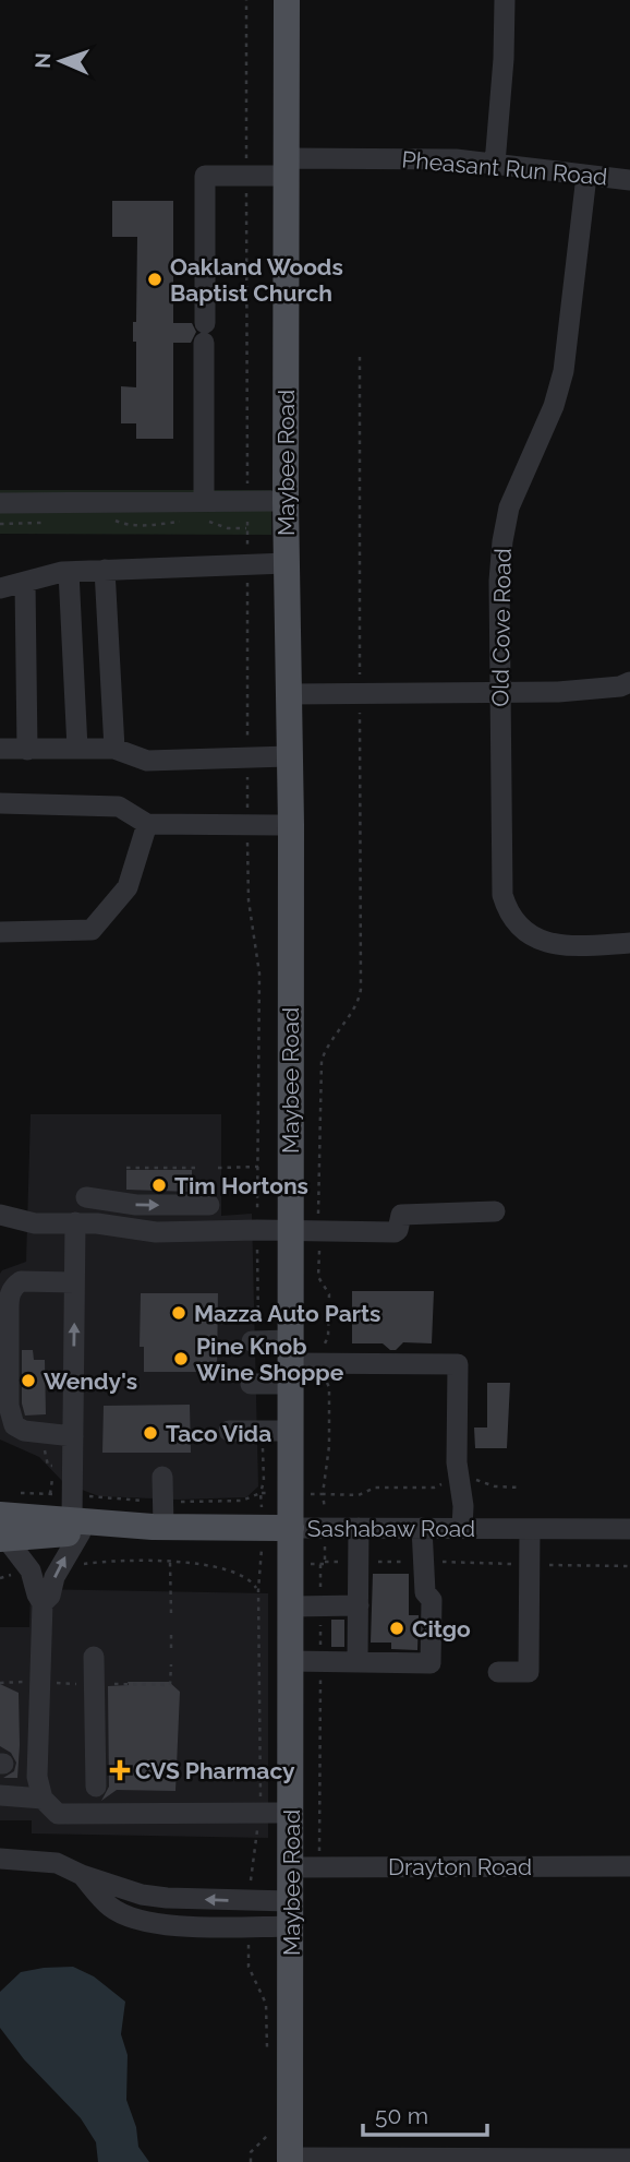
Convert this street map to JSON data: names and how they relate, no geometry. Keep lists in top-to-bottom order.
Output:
{
  "streets": {
    "main road": ["Maybee Road", "Sashabaw Road"],
    "street": ["Pheasant Run Road", "Old Cove Road", "Drayton Road"]
  },
  "crossings": [
    ["Pheasant Run Road", "Maybee Road"],
    ["Pheasant Run Road", "Old Cove Road"],
    ["Maybee Road", "Sashabaw Road"],
    ["Maybee Road", "Drayton Road"]
  ],
  "places": {
    "other": [
      "Oakland Woods Baptist Church",
      "Tim Hortons",
      "Mazza Auto Parts",
      "Pine Knob Wine Shoppe",
      "Wendy's",
      "Taco Vida",
      "Citgo"
    ],
    "health": ["CVS Pharmacy"]
  },
  "scale_bar": "50 m",
  "north": "left"
}
